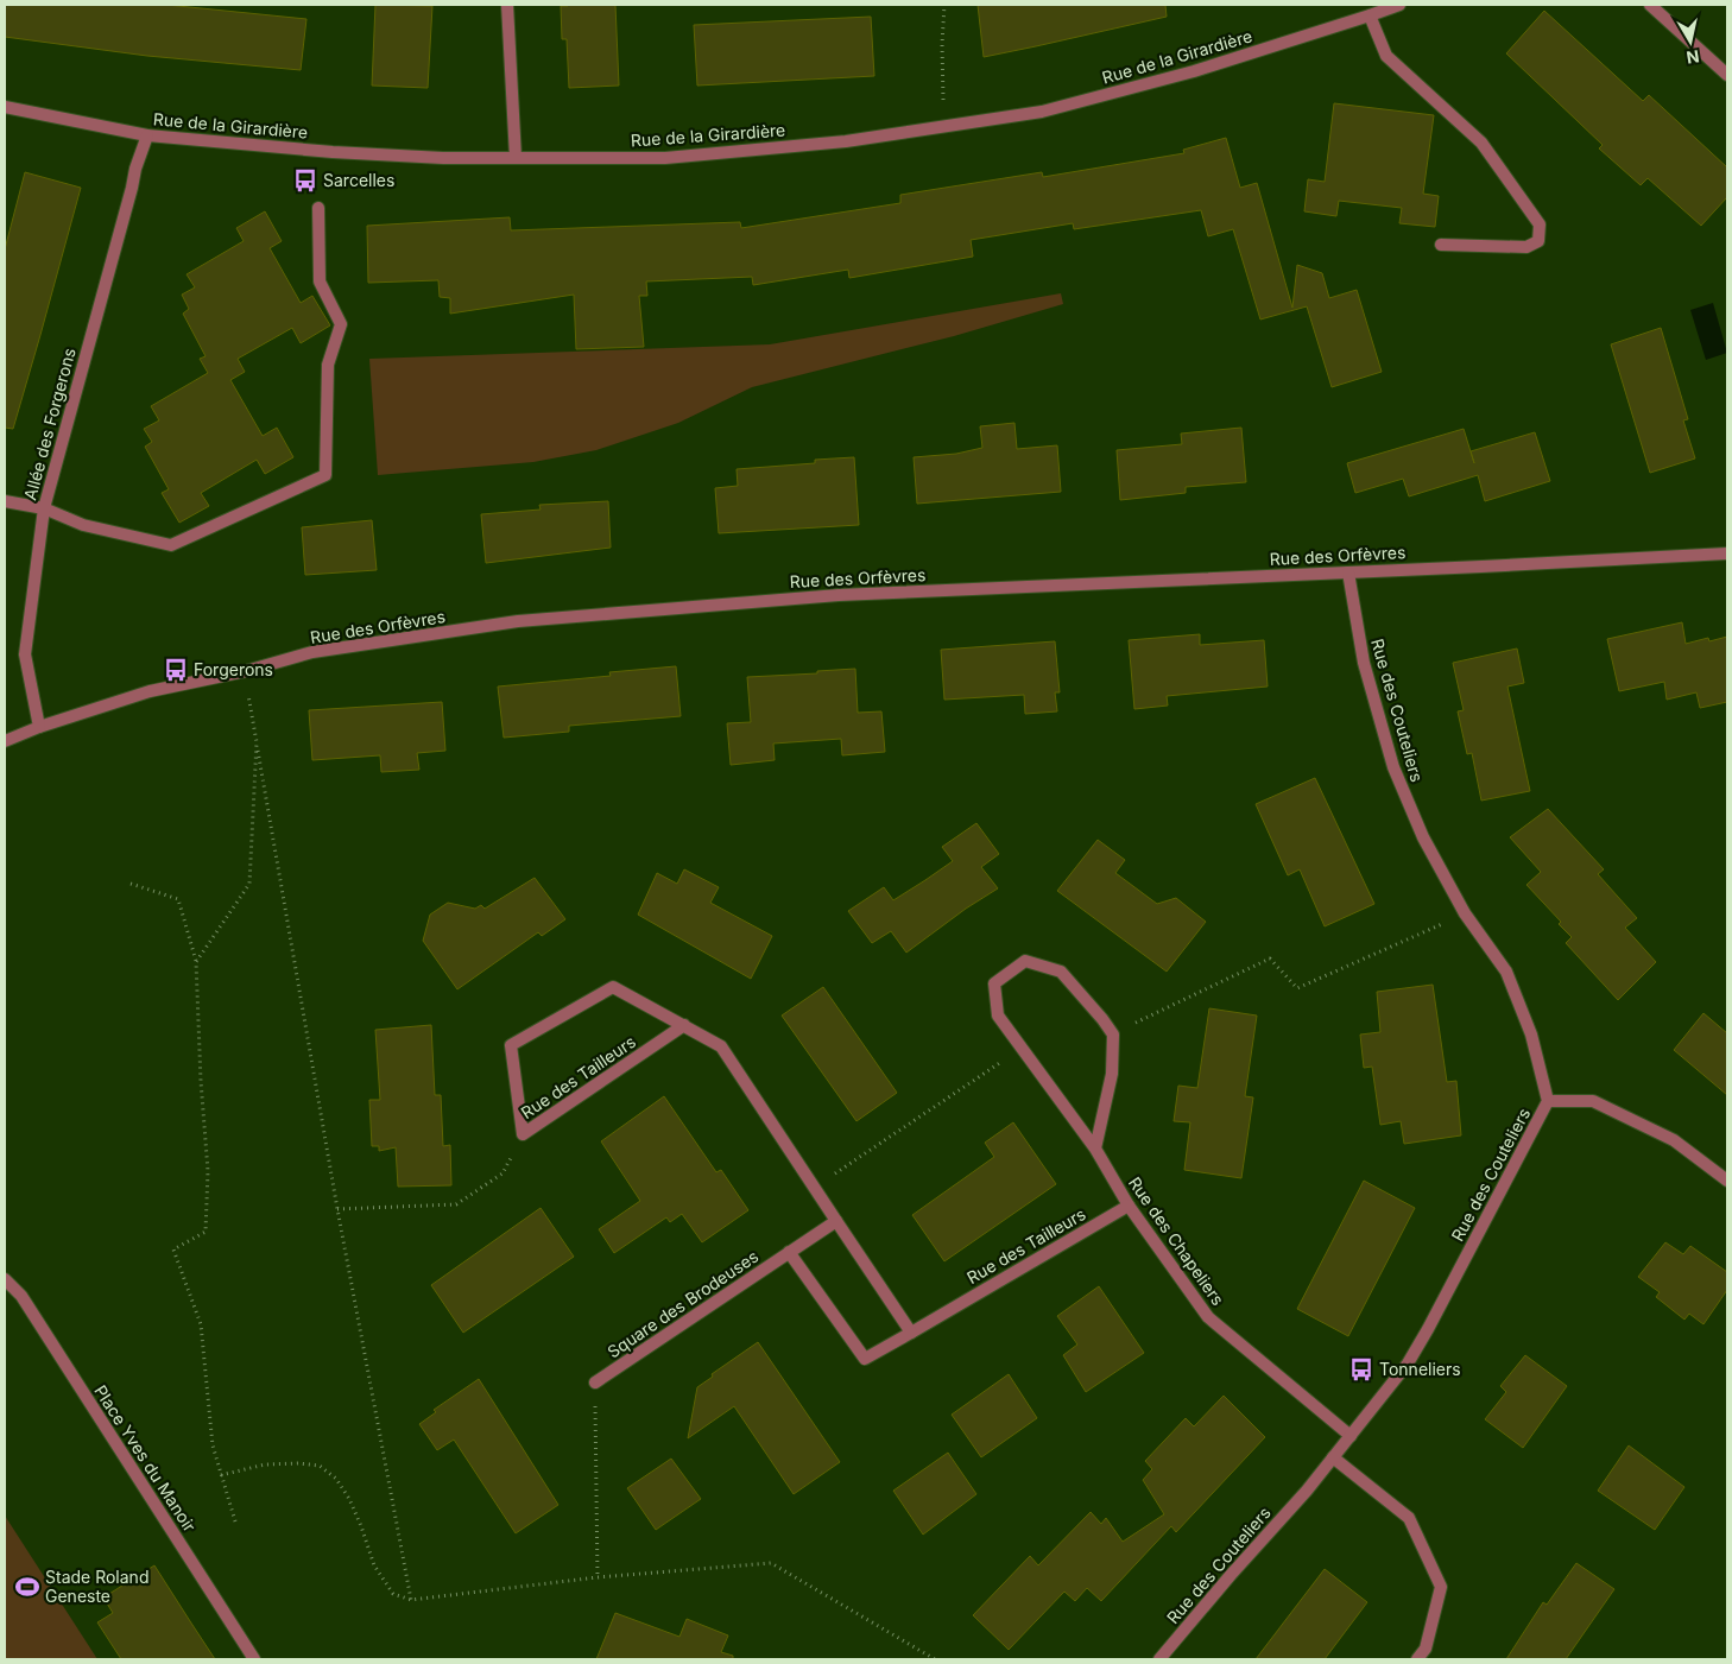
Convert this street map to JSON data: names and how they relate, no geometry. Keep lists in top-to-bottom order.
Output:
{
  "streets": {
    "street": [
      "Rue de la Girardière",
      "Allée des Forgerons",
      "Rue des Orfèvres",
      "Rue des Couteliers",
      "Rue des Tailleurs",
      "Rue des Chapeliers",
      "Square des Brodeuses",
      "Place Yves du Manoir"
    ]
  },
  "crossings": [
    ["Rue de la Girardière", "Allée des Forgerons"],
    ["Allée des Forgerons", "Rue des Orfèvres"],
    ["Rue des Orfèvres", "Rue des Couteliers"],
    ["Rue des Couteliers", "Rue des Chapeliers"],
    ["Rue des Tailleurs", "Rue des Chapeliers"],
    ["Rue des Tailleurs", "Square des Brodeuses"]
  ],
  "places": {
    "bus stop": ["Sarcelles", "Forgerons", "Tonneliers"],
    "sports": ["Stade Roland Geneste"]
  },
  "north": "bottom"
}
